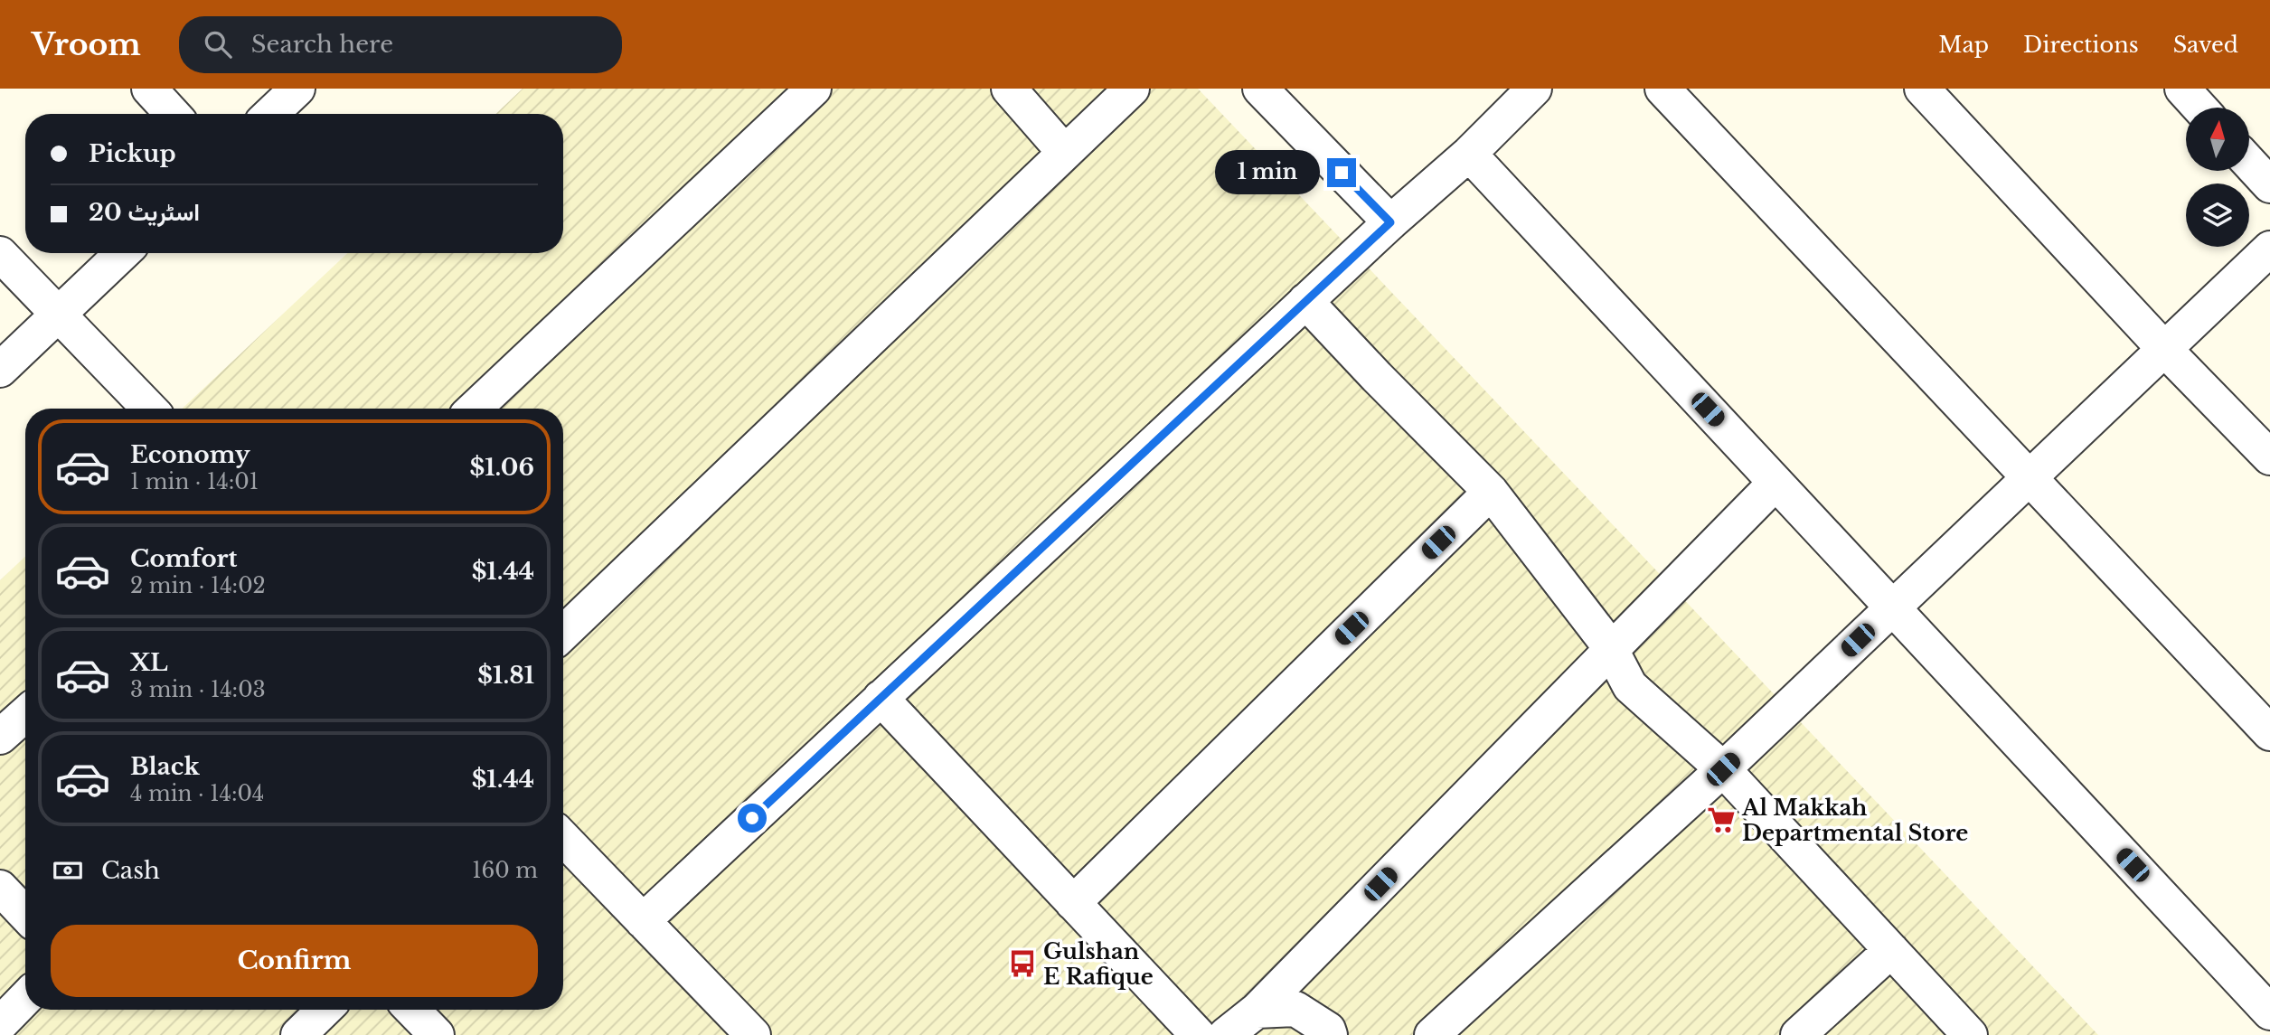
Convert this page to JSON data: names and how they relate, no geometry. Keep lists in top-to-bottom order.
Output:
{
  "places": {
    "supermarket": ["Al Makkah Departmental Store"],
    "bus stop": ["Gulshan E Rafique"]
  },
  "north": "top",
  "page": {
    "header": "Vroom",
    "search": "Search here",
    "nav": ["Map", "Directions", "Saved"],
    "banner": ["Pickup", "اسٹریٹ 20"],
    "bubble": "1 min",
    "list": [
      {
        "name": "Economy",
        "note": "1 min · 14:01",
        "value": "$1.06"
      },
      {
        "name": "Comfort",
        "note": "2 min · 14:02",
        "value": "$1.44"
      },
      {
        "name": "XL",
        "note": "3 min · 14:03",
        "value": "$1.81"
      },
      {
        "name": "Black",
        "note": "4 min · 14:04",
        "value": "$1.44"
      }
    ],
    "pay": ["Cash", "160 m"],
    "buttons": "Confirm"
  }
}
